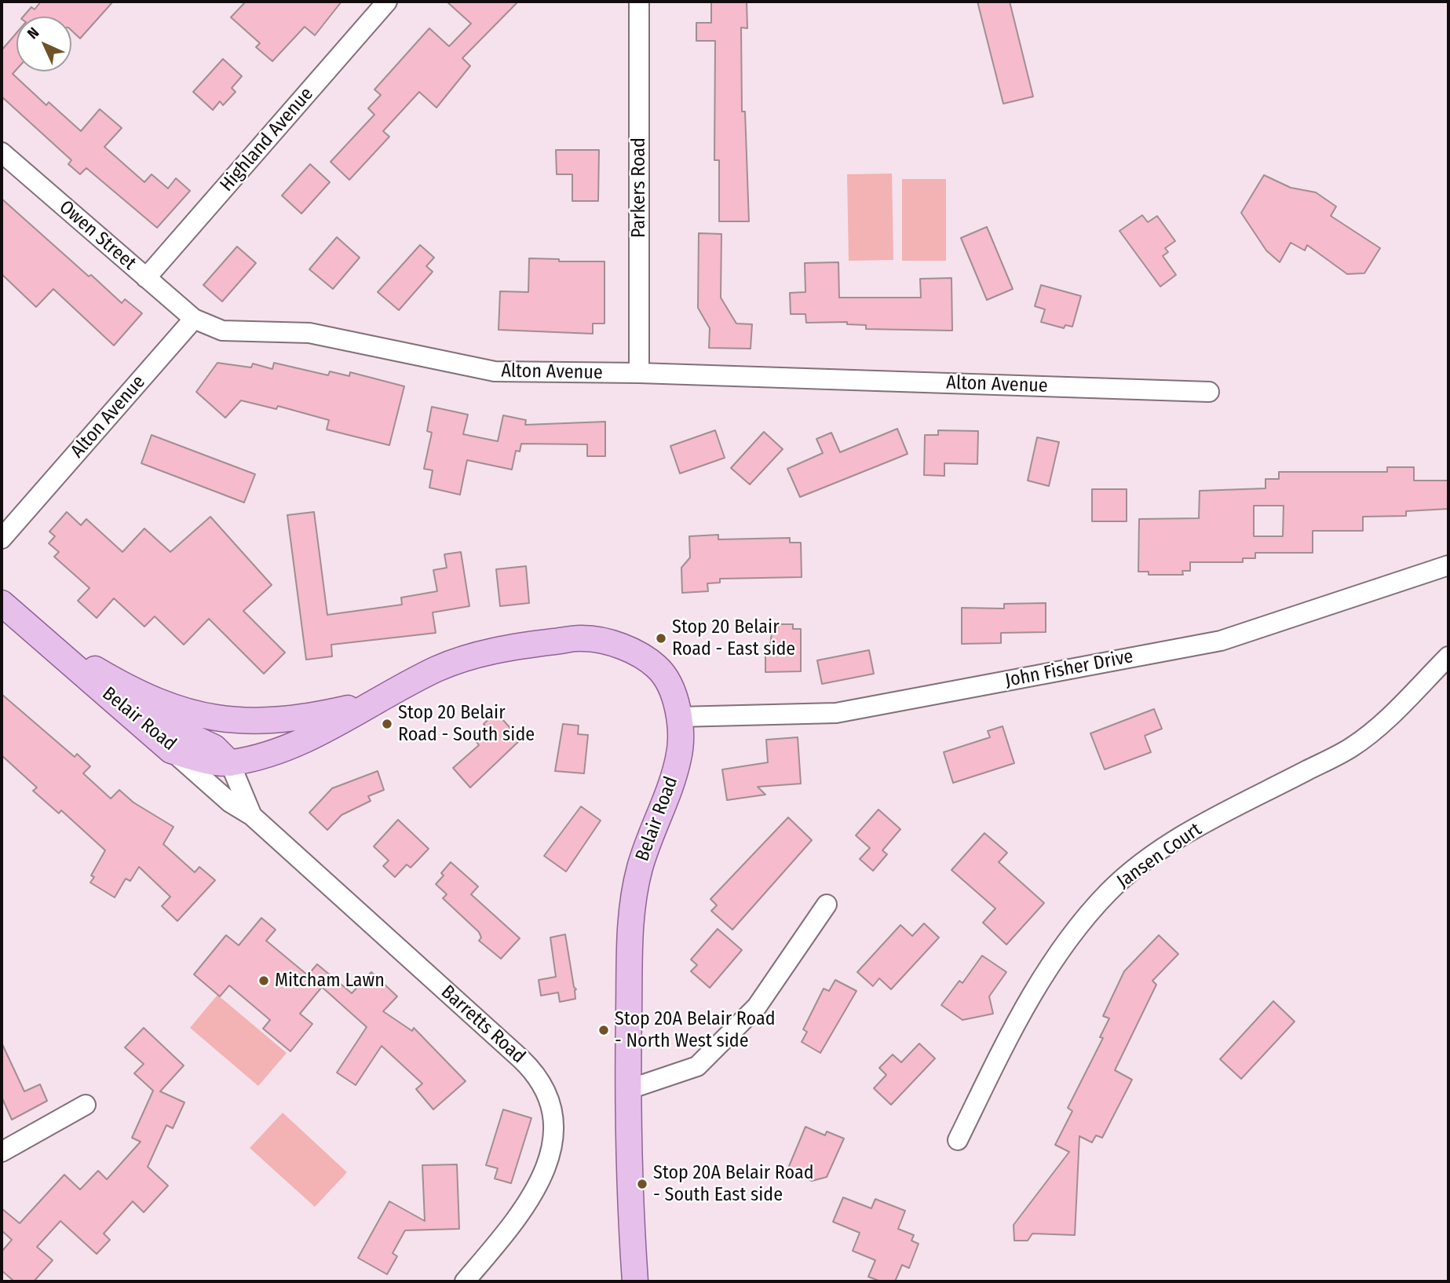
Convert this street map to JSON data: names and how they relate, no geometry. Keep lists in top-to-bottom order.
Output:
{
  "streets": {
    "main road": ["Belair Road"],
    "street": [
      "Highland Avenue",
      "Parkers Road",
      "Owen Street",
      "Alton Avenue",
      "John Fisher Drive",
      "Jansen Court",
      "Barretts Road"
    ]
  },
  "crossings": [
    ["Highland Avenue", "Owen Street"],
    ["Parkers Road", "Alton Avenue"],
    ["Owen Street", "Alton Avenue"],
    ["John Fisher Drive", "Belair Road"],
    ["Belair Road", "Barretts Road"]
  ],
  "places": [
    "Stop 20 Belair Road - East side",
    "Stop 20 Belair Road - South side",
    "Mitcham Lawn",
    "Stop 20A Belair Road - North West side",
    "Stop 20A Belair Road - South East side"
  ],
  "north": "top left"
}
